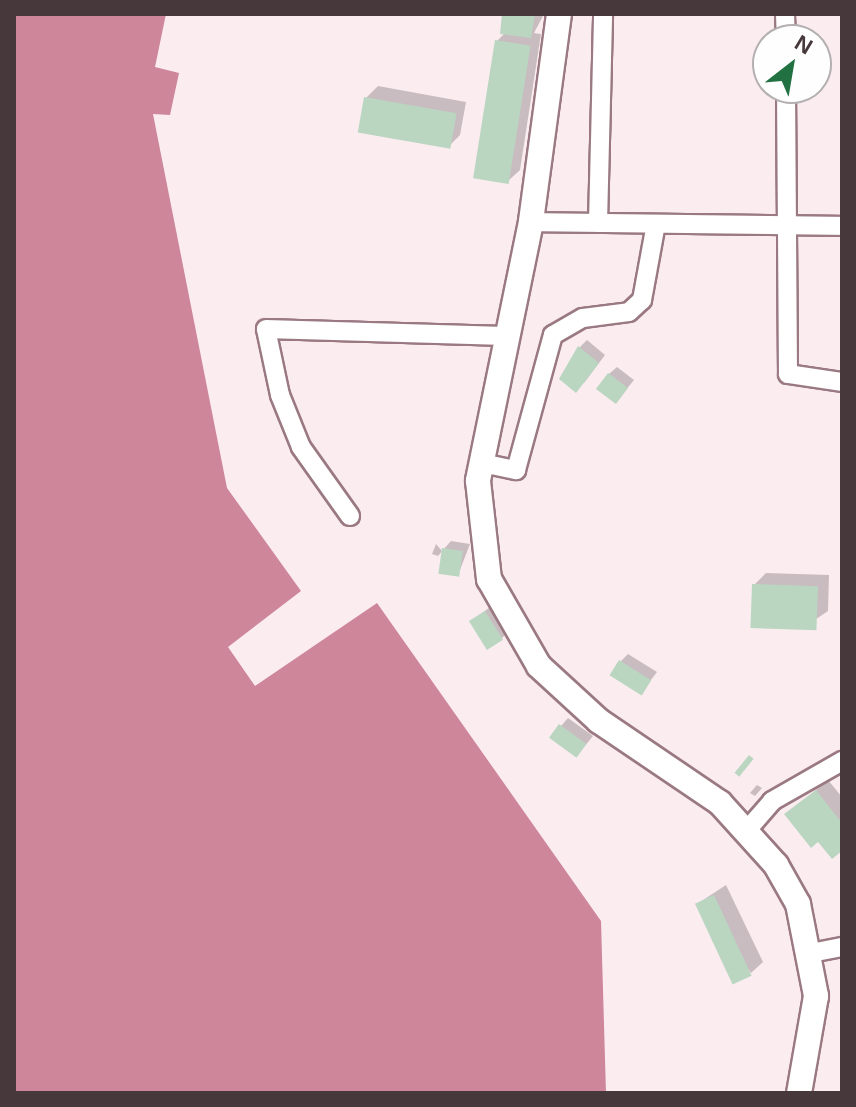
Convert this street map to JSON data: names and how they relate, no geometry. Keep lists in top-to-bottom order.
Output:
{
  "north": "top right"
}
